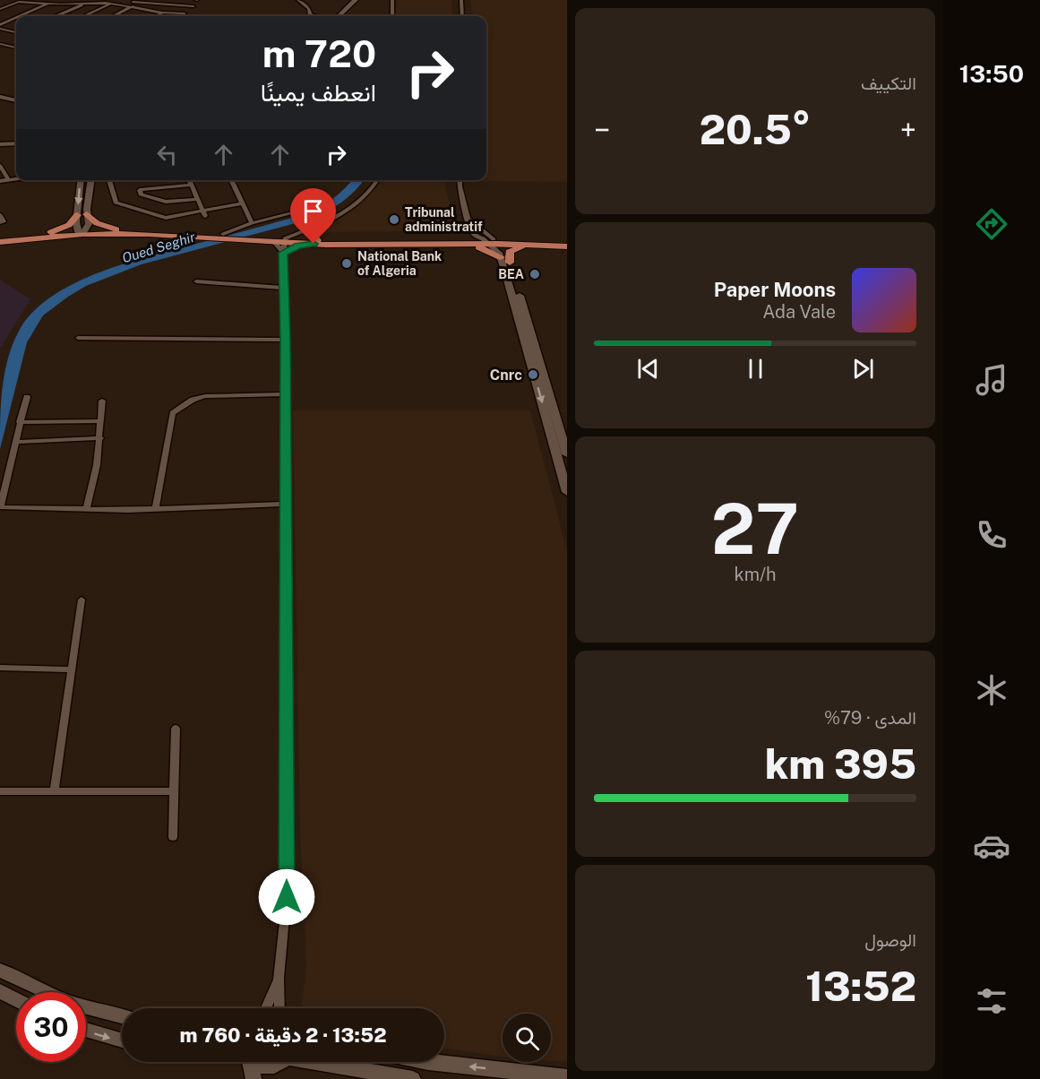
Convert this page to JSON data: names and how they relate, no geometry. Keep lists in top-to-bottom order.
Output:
{
  "water": ["Oued Seghir"],
  "places": [
    "Tribunal administratif",
    "National Bank of Algeria",
    "BEA",
    "Cnrc"
  ],
  "page": {
    "tabs": "13:50",
    "tile": [
      "التكييف",
      ["27", "km/h"],
      ["المدى · 79%", "395 km"],
      ["الوصول", "13:52"]
    ],
    "turn": ["720 m", "انعطف يمينًا"],
    "heat": ["−", "20.5°", "+"],
    "song": ["Paper Moons", "Ada Vale"],
    "limit": "30",
    "trip": "13:52 · 2 دقيقة · 760 m"
  }
}
